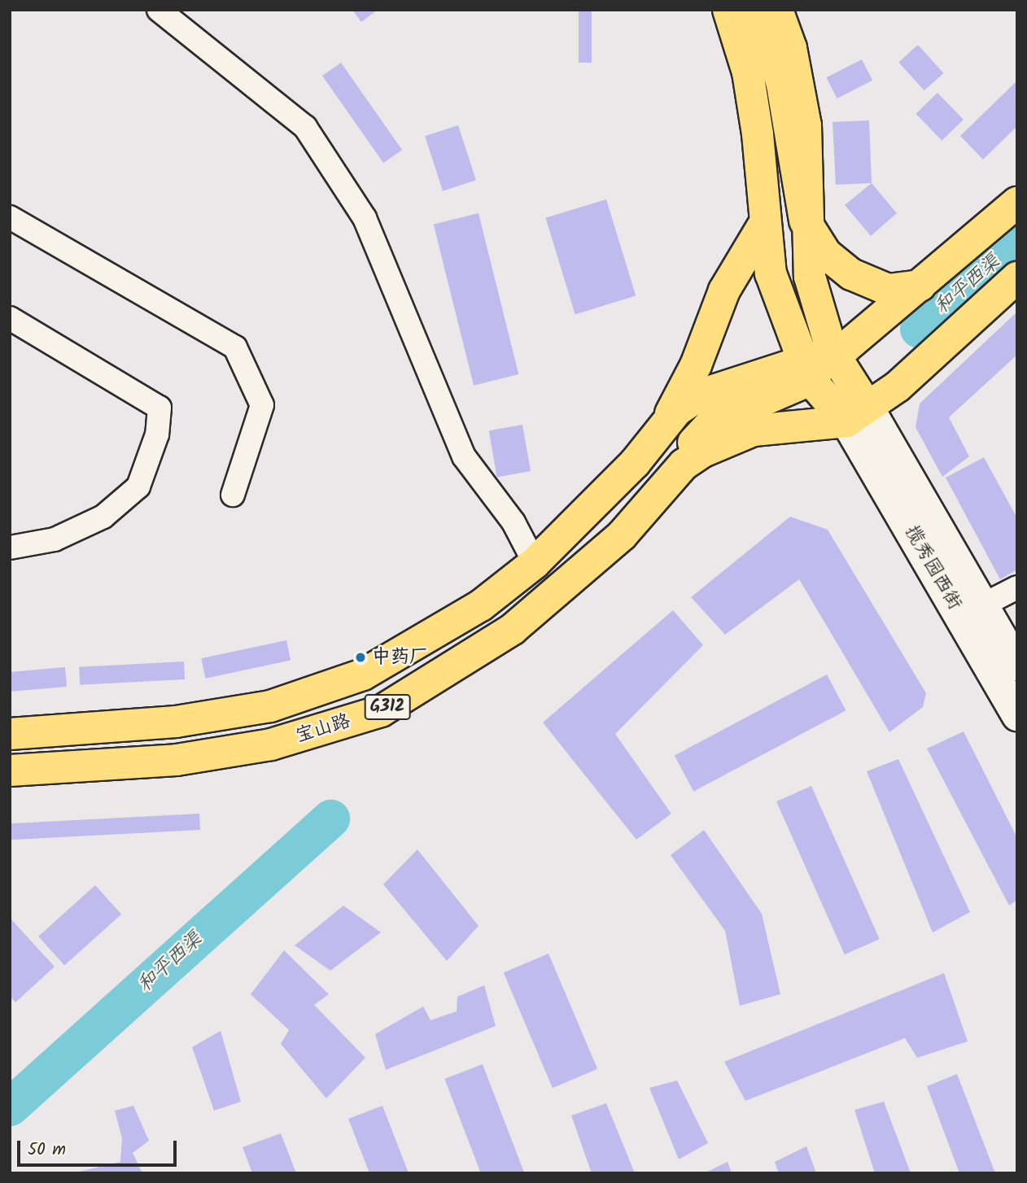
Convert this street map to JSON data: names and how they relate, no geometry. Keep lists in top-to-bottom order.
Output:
{
  "streets": {
    "main road": ["G312", "宝山路"],
    "street": ["揽秀园西街"]
  },
  "water": ["和平西渠"],
  "places": ["中药厂"],
  "scale_bar": "50 m"
}
